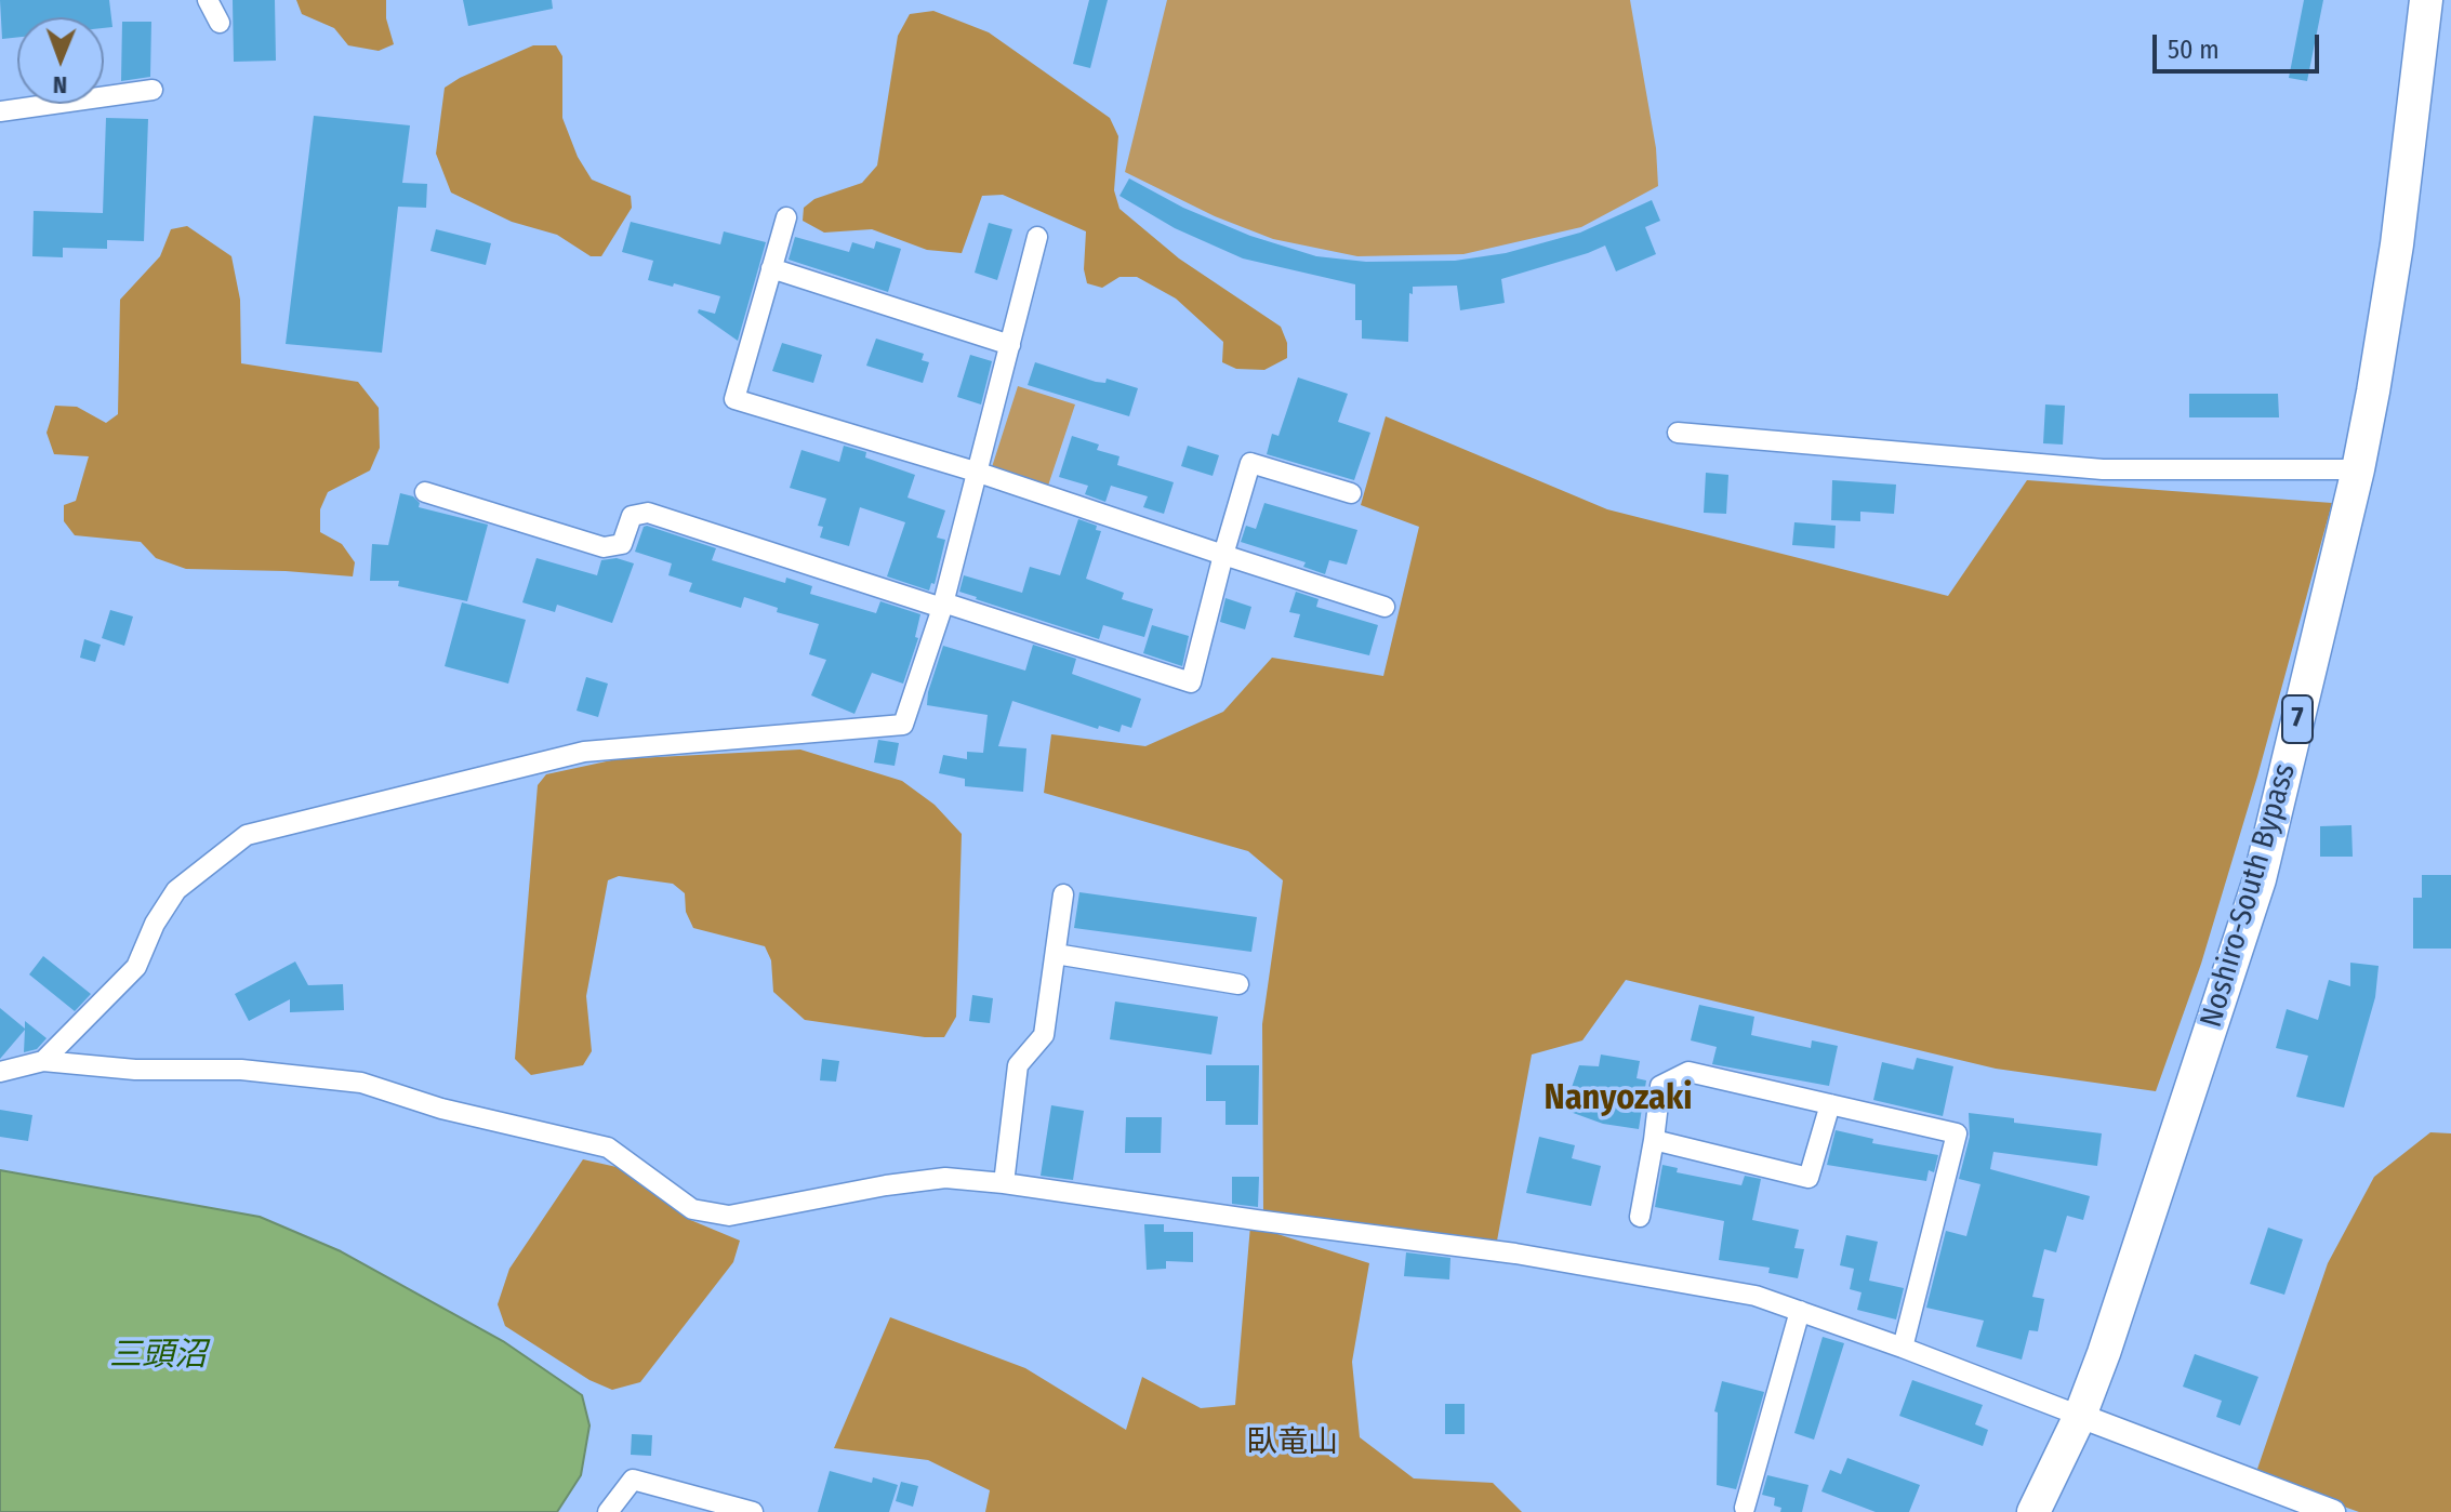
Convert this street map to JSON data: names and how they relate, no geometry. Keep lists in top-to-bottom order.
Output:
{
  "streets": {
    "highway": ["7", "Noshiro-South Bypass"]
  },
  "districts": ["Nanyozaki"],
  "water": ["三頭沼"],
  "parks": ["臥竜山"],
  "scale_bar": "50 m",
  "north": "bottom"
}
